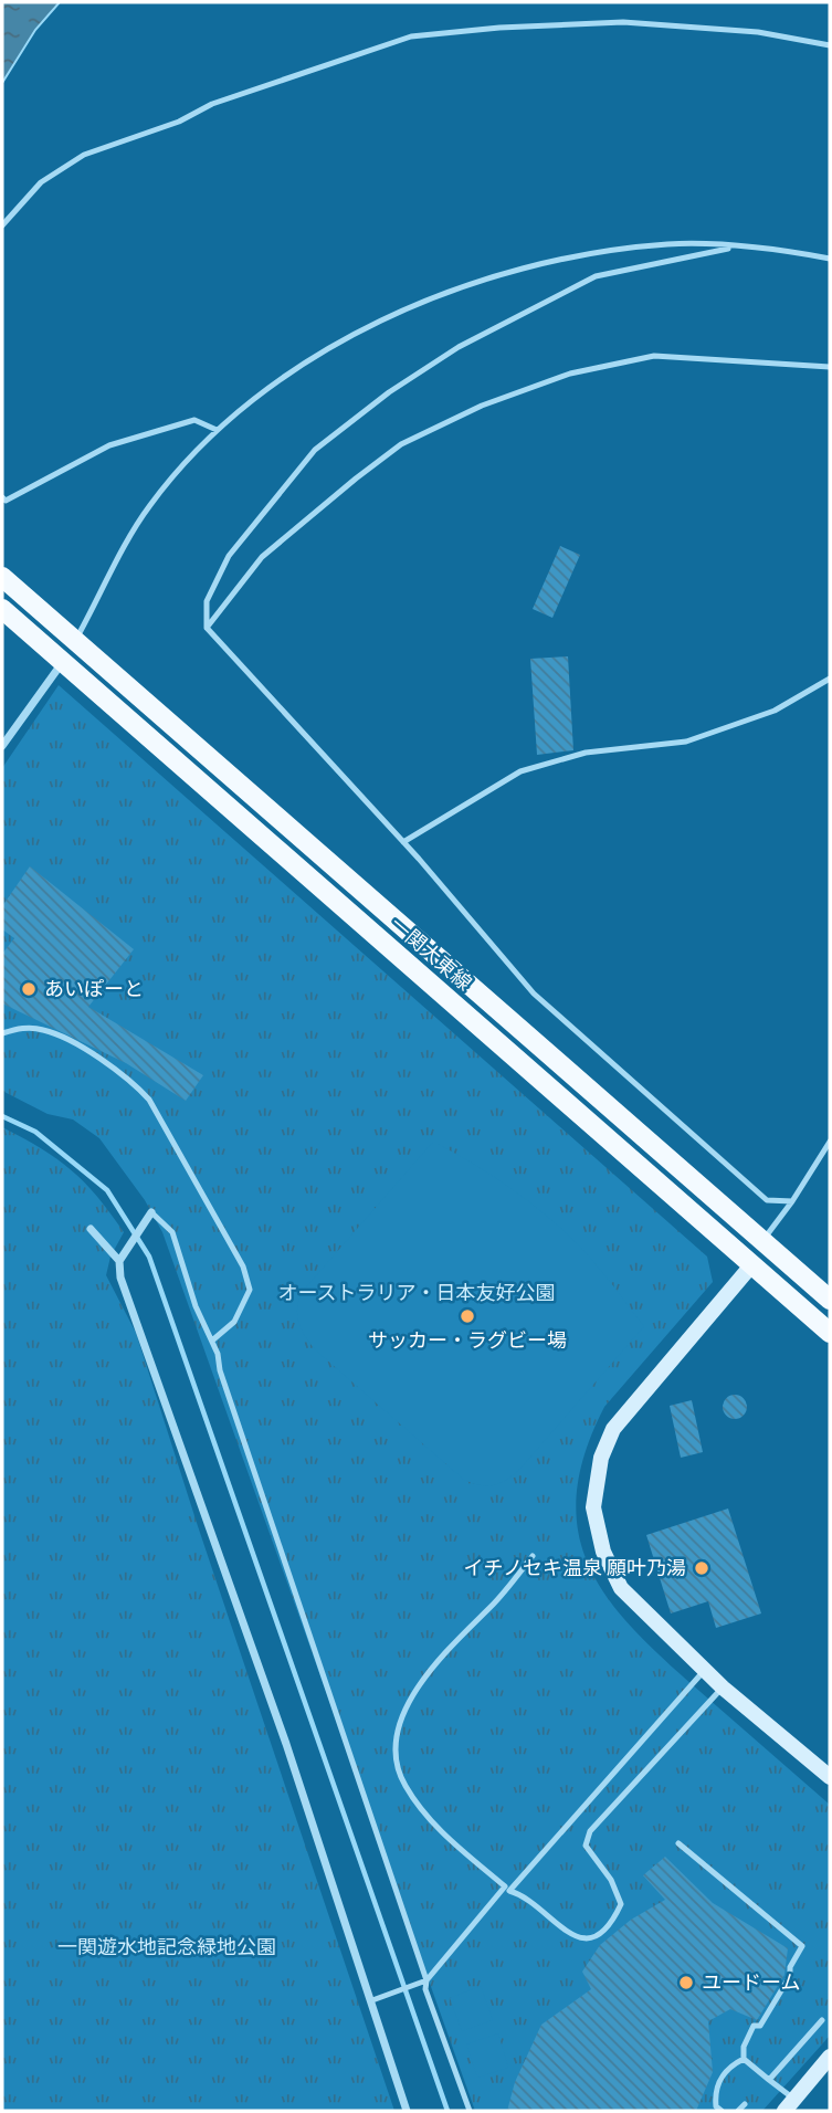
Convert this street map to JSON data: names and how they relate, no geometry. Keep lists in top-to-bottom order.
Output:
{
  "streets": {
    "main road": ["一関大東線"]
  },
  "parks": ["オーストラリア・日本友好公園", "一関遊水地記念緑地公園"],
  "places": [
    "あいぽーと",
    "サッカー・ラグビー場",
    "イチノセキ温泉 願叶乃湯",
    "ユードーム"
  ]
}
